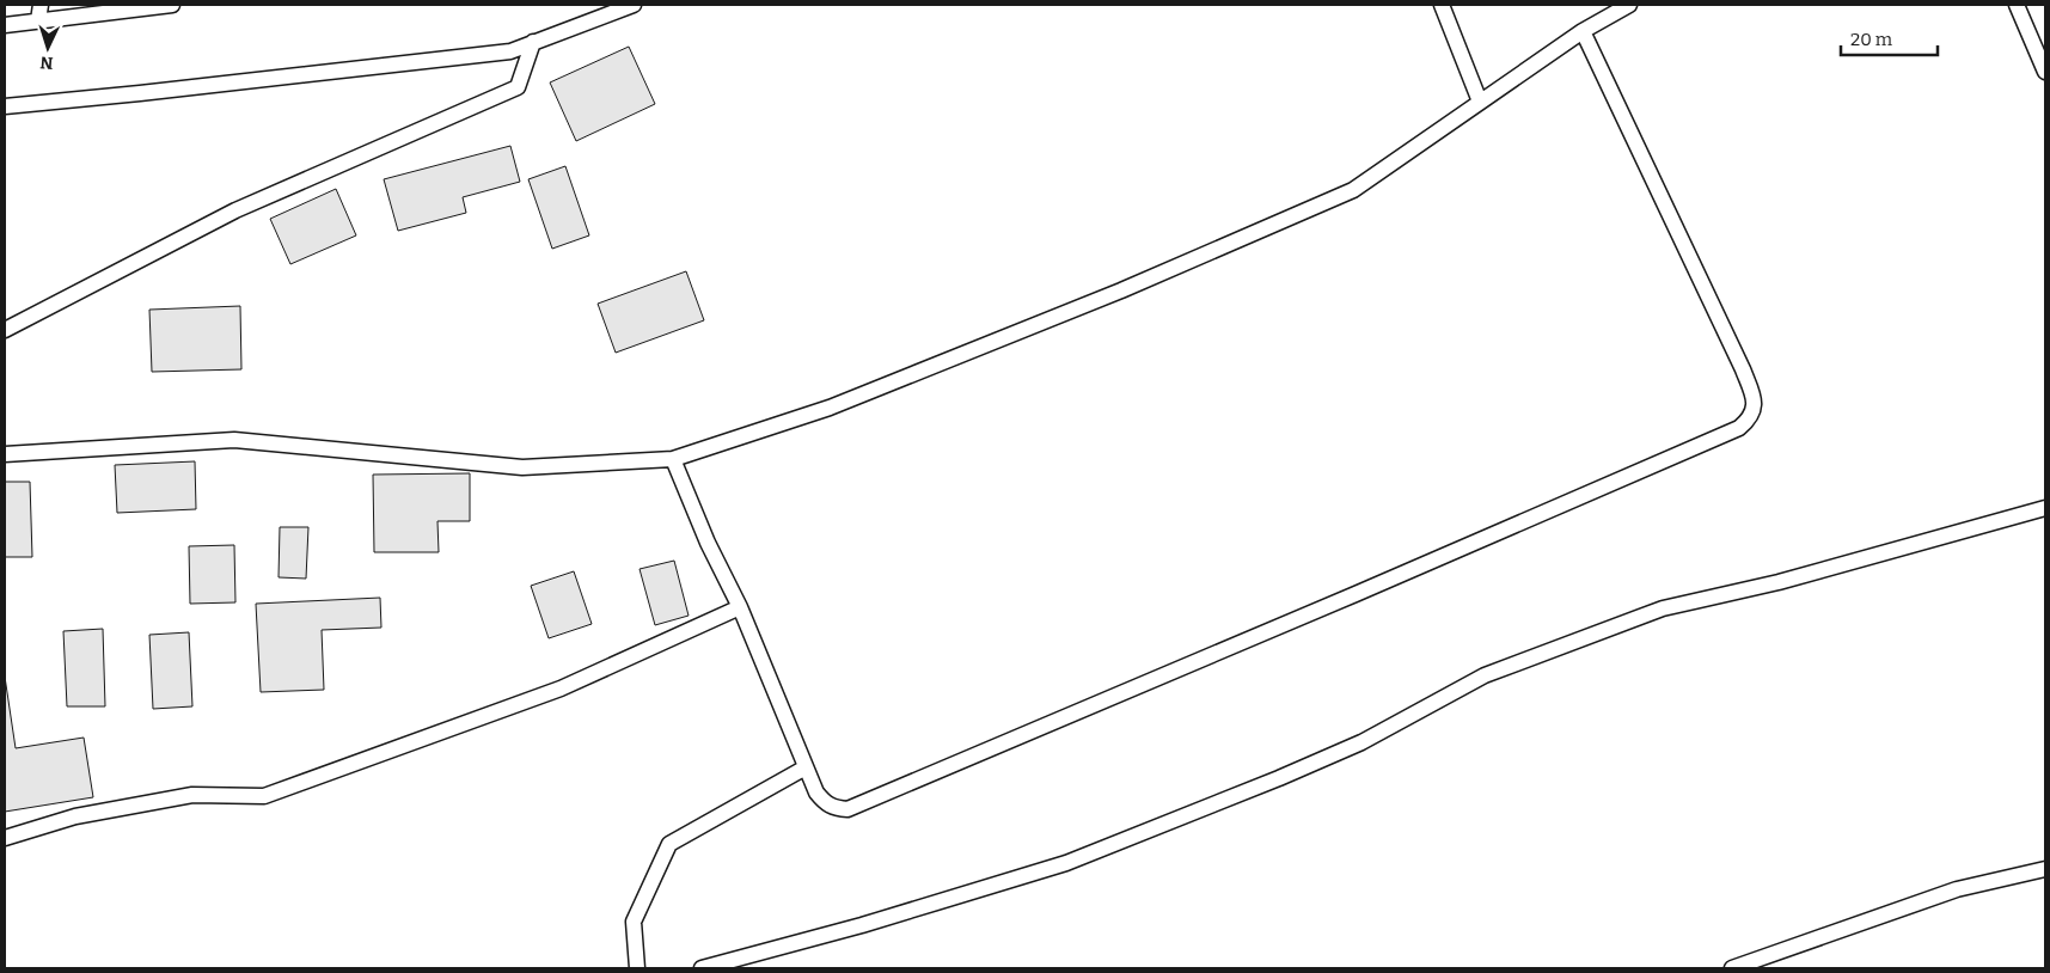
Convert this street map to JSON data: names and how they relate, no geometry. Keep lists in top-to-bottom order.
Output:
{
  "scale_bar": "20 m",
  "north": "bottom"
}
